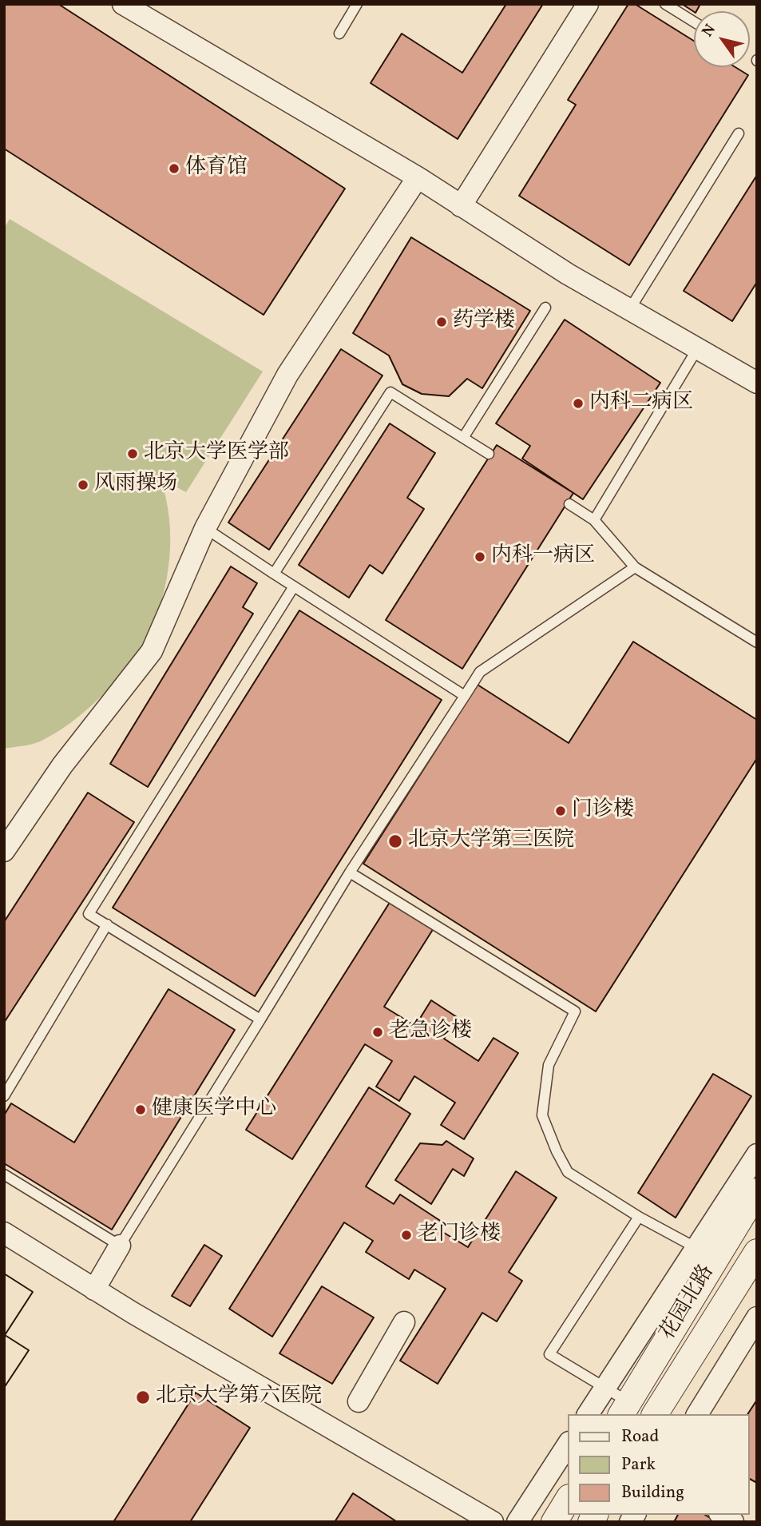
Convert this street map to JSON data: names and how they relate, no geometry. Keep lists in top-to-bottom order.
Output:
{
  "streets": {
    "street": ["花园北路"]
  },
  "places": [
    "体育馆",
    "药学楼",
    "内科二病区",
    "北京大学医学部",
    "风雨操场",
    "内科一病区",
    "门诊楼",
    "北京大学第三医院",
    "老急诊楼",
    "健康医学中心",
    "老门诊楼",
    "北京大学第六医院"
  ],
  "legend": ["Road", "Park", "Building"],
  "north": "top left"
}
